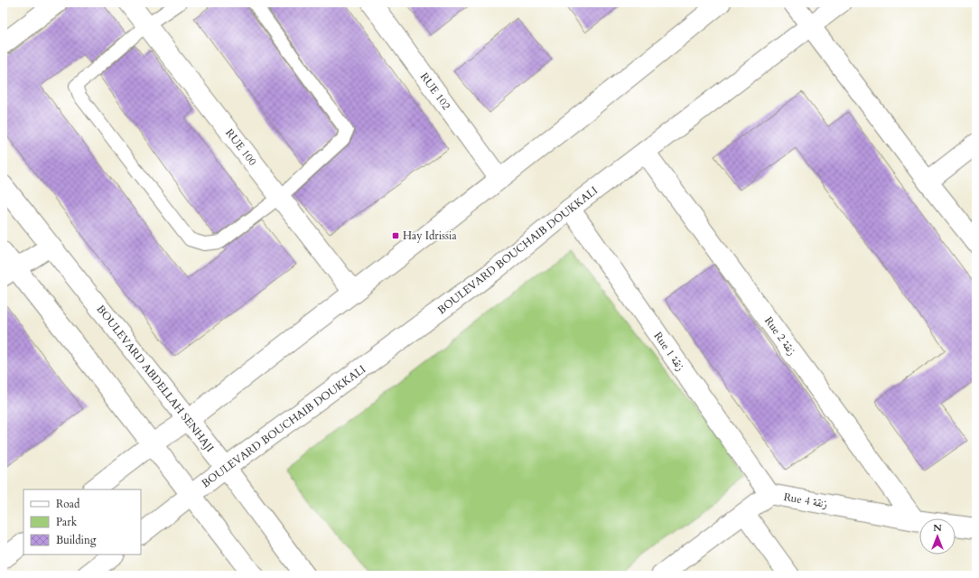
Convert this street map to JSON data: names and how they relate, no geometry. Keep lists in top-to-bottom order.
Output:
{
  "streets": {
    "street": [
      "RUE 102",
      "RUE 100",
      "BOULEVARD BOUCHAIB DOUKKALI",
      "Rue 2 زنقة",
      "Rue 1 زنقة",
      "BOULEVARD ABDELLAH SENHAJI",
      "Rue 4 زنقة"
    ]
  },
  "crossings": [
    ["BOULEVARD BOUCHAIB DOUKKALI", "Rue 2 زنقة"],
    ["BOULEVARD BOUCHAIB DOUKKALI", "Rue 1 زنقة"],
    ["BOULEVARD BOUCHAIB DOUKKALI", "BOULEVARD ABDELLAH SENHAJI"],
    ["Rue 2 زنقة", "Rue 4 زنقة"],
    ["Rue 1 زنقة", "Rue 4 زنقة"]
  ],
  "places": {
    "transit": ["Hay Idrissia"]
  },
  "legend": ["Road", "Park", "Building"],
  "north": "top"
}
